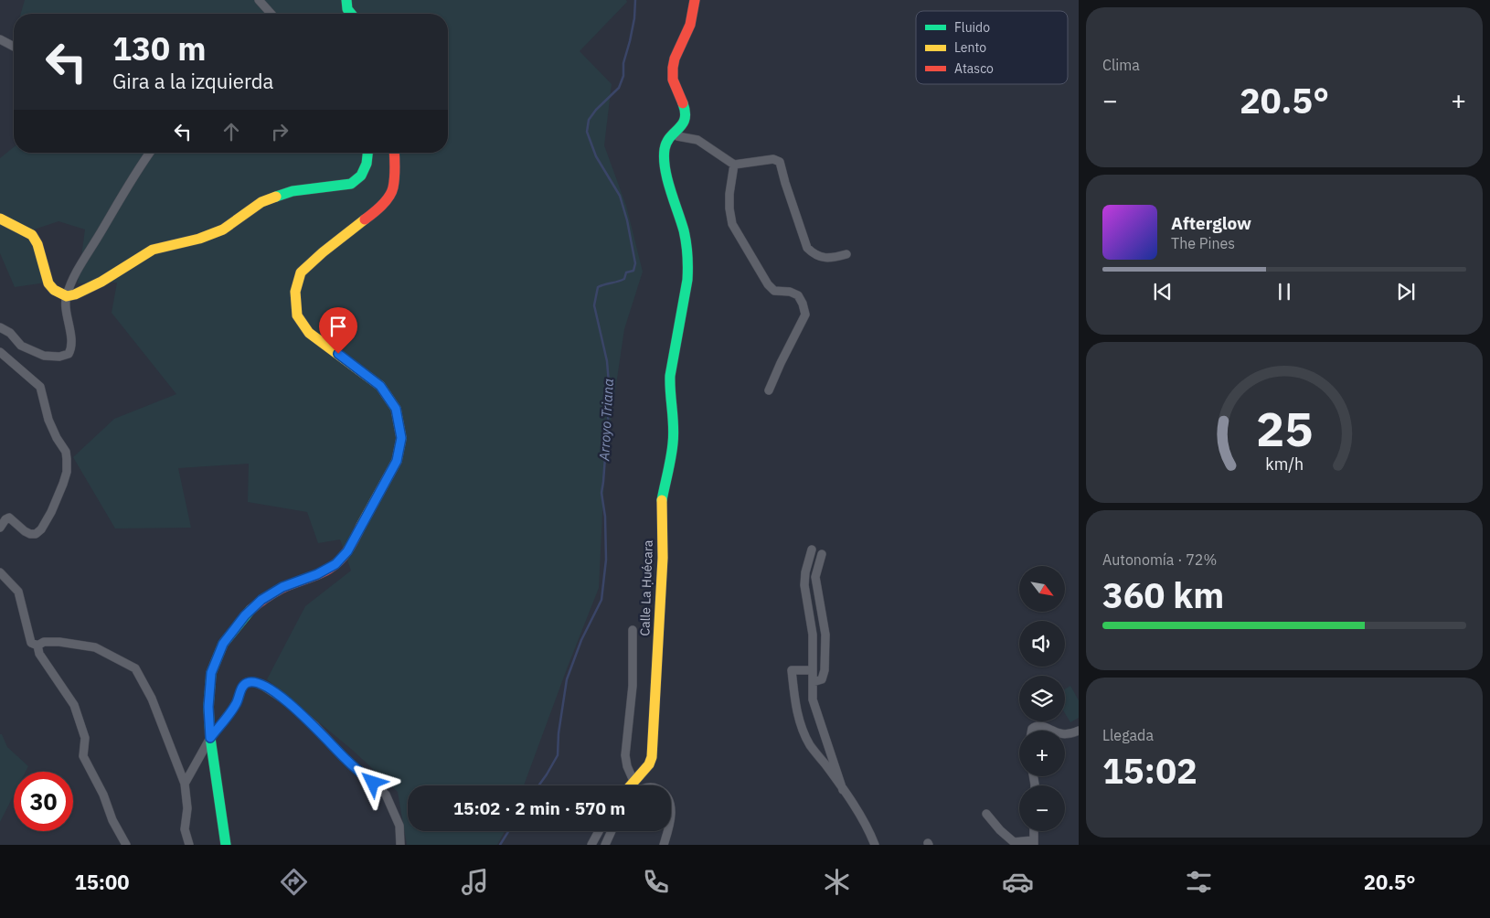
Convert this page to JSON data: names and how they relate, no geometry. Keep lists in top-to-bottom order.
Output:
{
  "streets": {
    "street": ["Calle La Ḥuécara"]
  },
  "water": ["Arroyo Triana"],
  "legend": ["Fluido", "Lento", "Atasco"],
  "north": "bottom right",
  "page": {
    "tile": [
      "Clima",
      ["Autonomía · 72%", "360 km"],
      ["Llegada", "15:02"]
    ],
    "turn": ["130 m", "Gira a la izquierda"],
    "heat": ["−", "20.5°", "+"],
    "song": ["Afterglow", "The Pines"],
    "map_buttons": ["+", "−"],
    "limit": "30",
    "trip": "15:02 · 2 min · 570 m",
    "tabs": ["15:00", "20.5°"],
    "gauge": ["25", "km/h"]
  }
}
